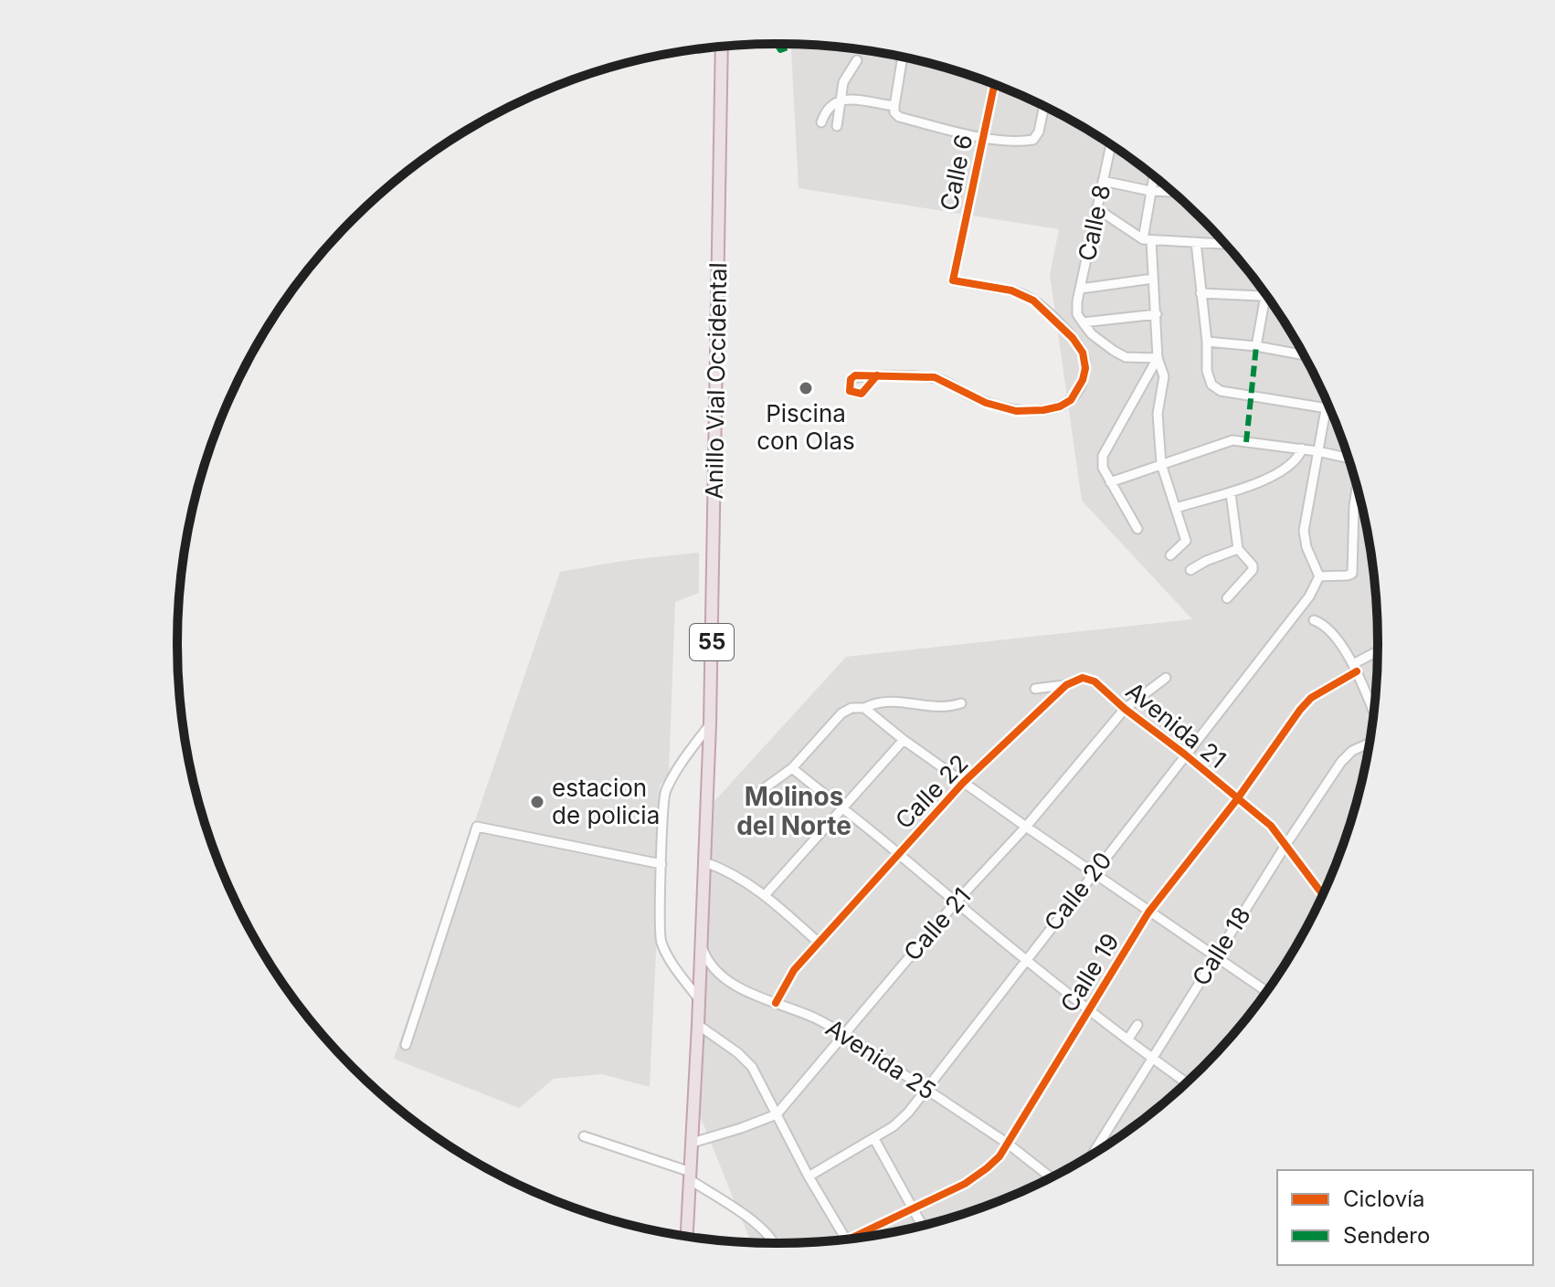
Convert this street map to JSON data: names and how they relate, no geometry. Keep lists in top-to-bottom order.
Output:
{
  "streets": {
    "highway": ["Anillo Vial Occidental", "55"],
    "street": [
      "Calle 6",
      "Calle 8",
      "Avenida 21",
      "Calle 22",
      "Calle 20",
      "Calle 21",
      "Calle 18",
      "Calle 19",
      "Avenida 25"
    ]
  },
  "crossings": [
    ["Anillo Vial Occidental", "Calle 21"],
    ["Anillo Vial Occidental", "Avenida 25"],
    ["Avenida 21", "Calle 22"],
    ["Avenida 21", "Calle 20"],
    ["Avenida 21", "Calle 21"],
    ["Avenida 21", "Calle 18"],
    ["Avenida 21", "Calle 19"],
    ["Calle 22", "Avenida 25"],
    ["Calle 20", "Avenida 25"],
    ["Calle 21", "Avenida 25"],
    ["Calle 19", "Avenida 25"]
  ],
  "districts": ["Molinos del Norte"],
  "places": ["Piscina con Olas", "estacion de policia"],
  "legend": ["Ciclovía", "Sendero"]
}
